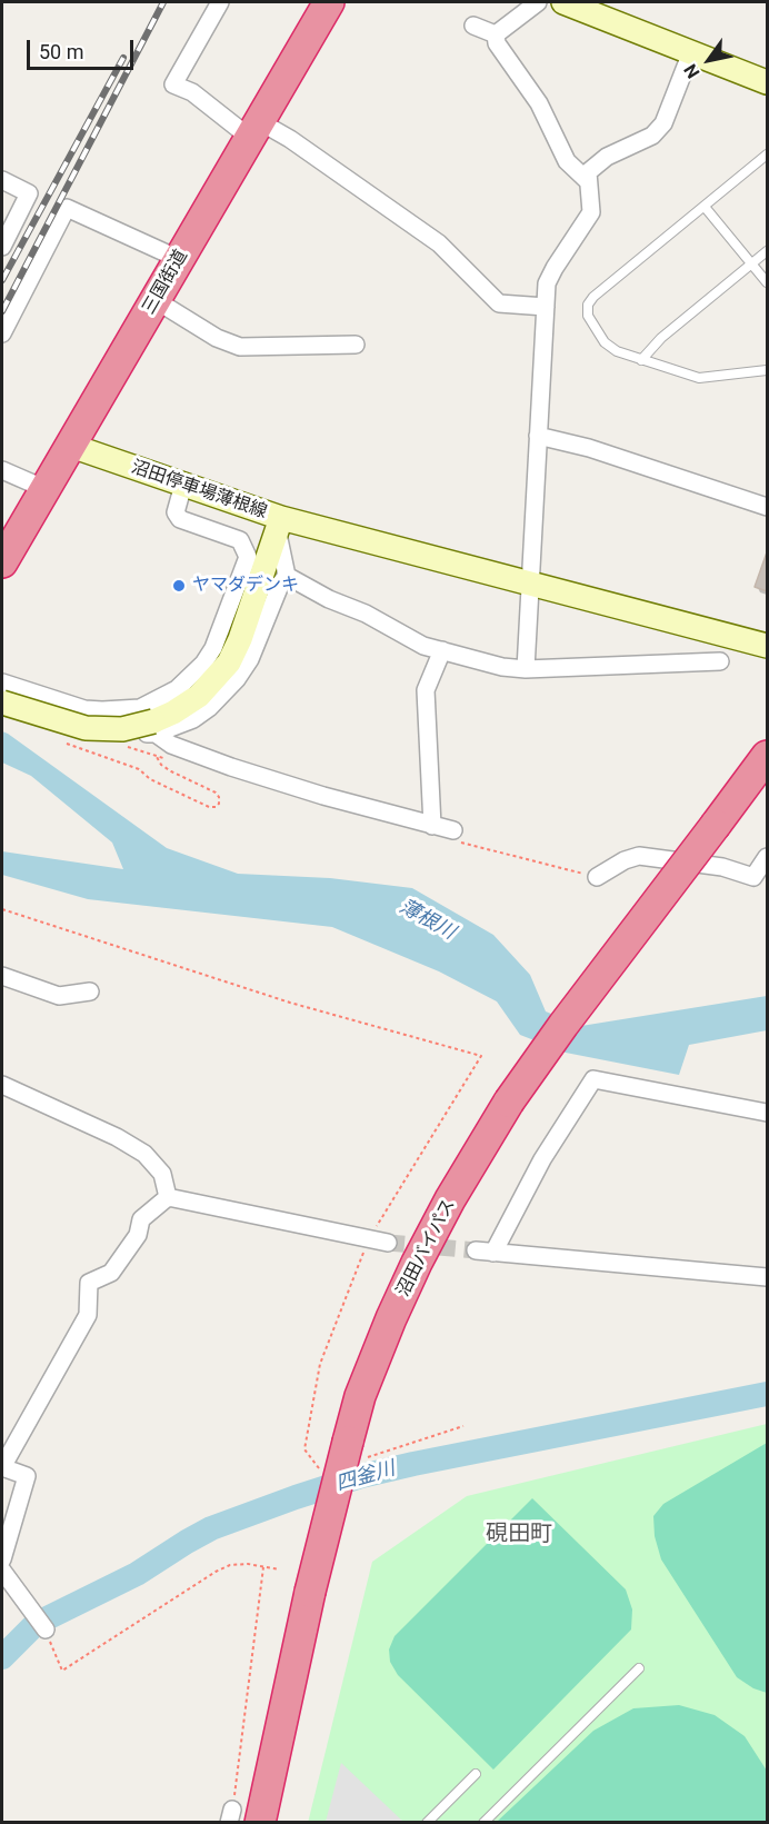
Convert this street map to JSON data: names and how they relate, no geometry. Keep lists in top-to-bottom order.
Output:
{
  "streets": {
    "highway": ["三国街道", "沼田バイパス"],
    "street": ["沼田停車場薄根線"]
  },
  "crossings": [
    ["三国街道", "沼田停車場薄根線"]
  ],
  "districts": ["硯田町"],
  "water": ["薄根川", "四釜川"],
  "places": ["ヤマダデンキ"],
  "scale_bar": "50 m",
  "north": "bottom left"
}
